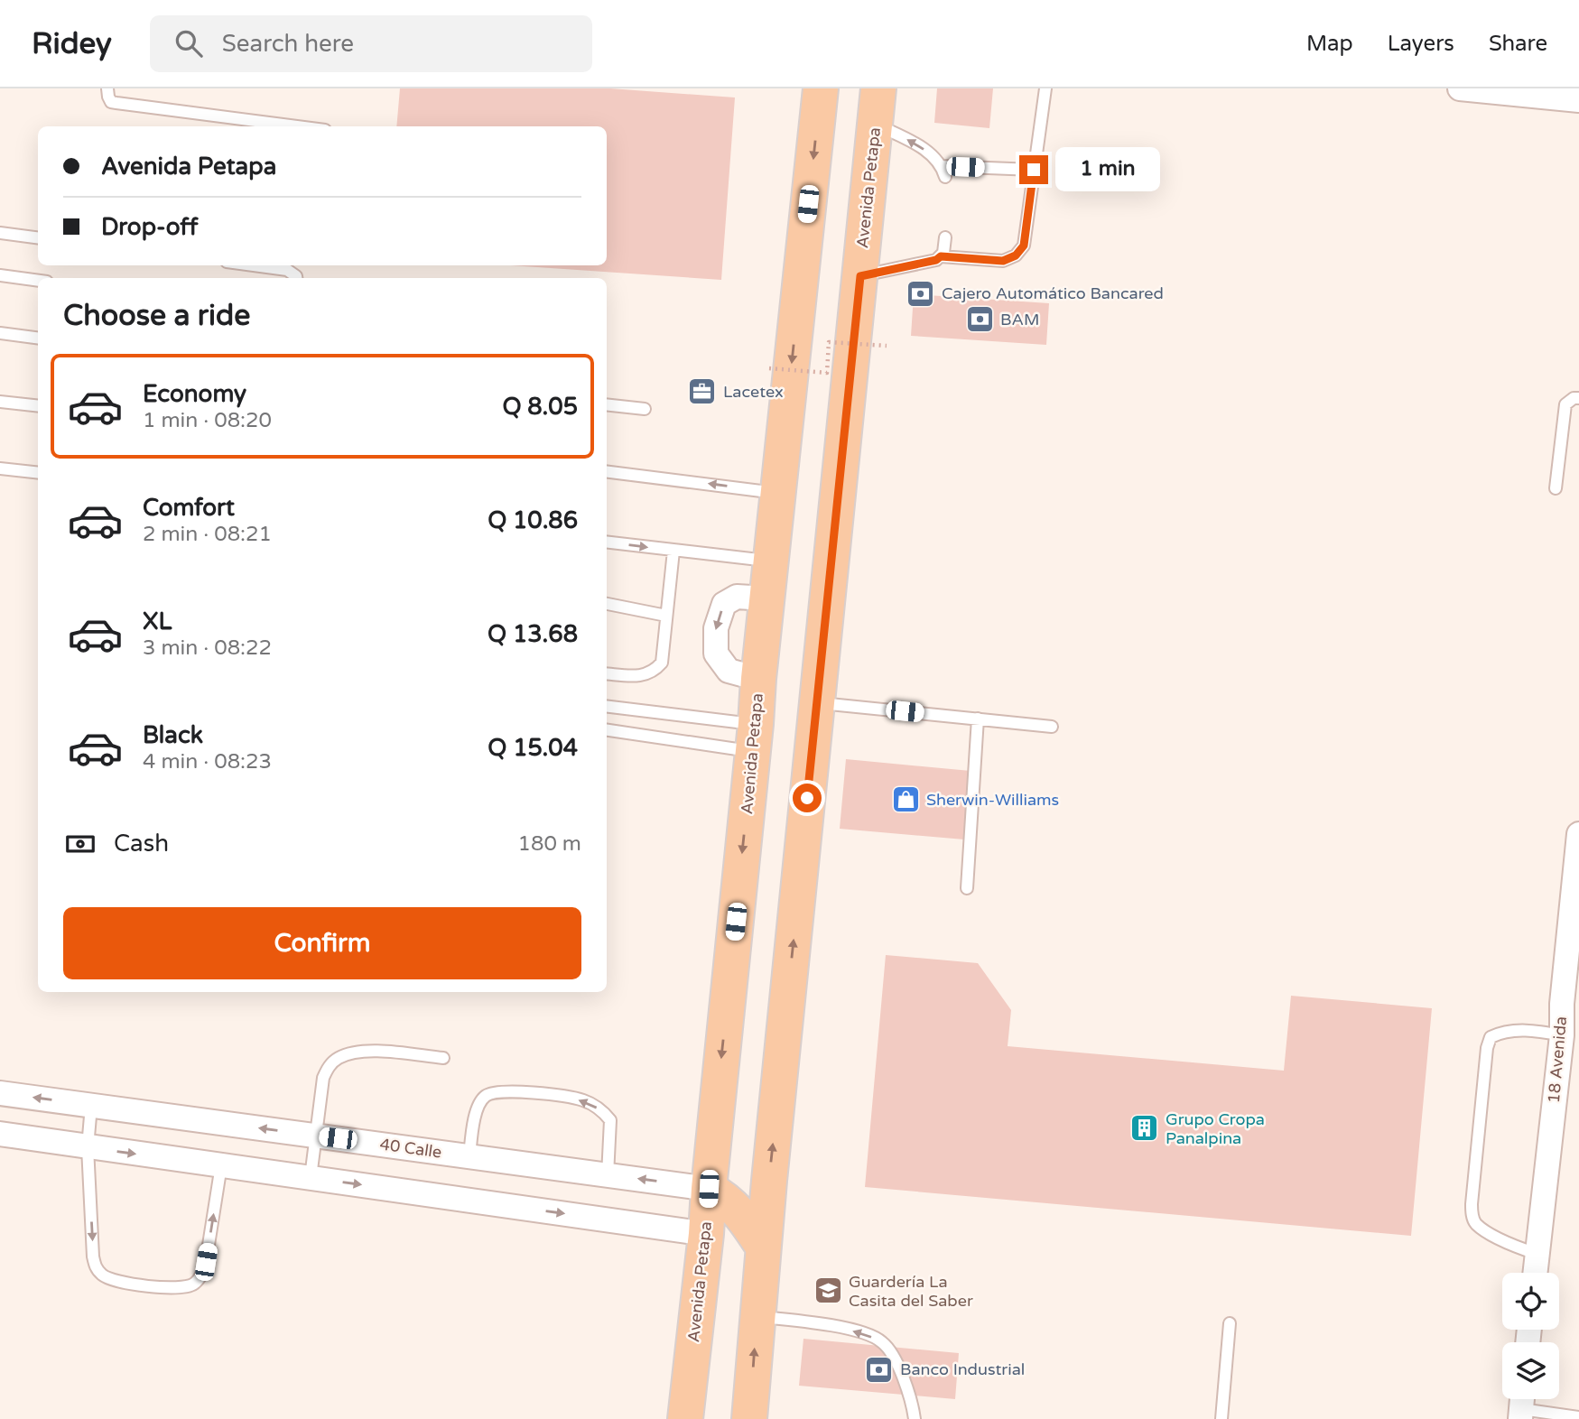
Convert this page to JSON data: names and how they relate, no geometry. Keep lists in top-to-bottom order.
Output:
{
  "streets": {
    "main road": ["Avenida Petapa"],
    "street": ["18 Avenida", "40 Calle"]
  },
  "crossings": [
    ["Avenida Petapa", "40 Calle"]
  ],
  "places": {
    "bank": ["Cajero Automático Bancared", "BAM", "Banco Industrial"],
    "office": ["Lacetex"],
    "shop": ["Sherwin-Williams"],
    "building": ["Grupo Cropa Panalpina"],
    "school or university": ["Guardería La Casita del Saber"]
  },
  "page": {
    "header": "Ridey",
    "search": "Search here",
    "nav": ["Map", "Layers", "Share"],
    "banner": ["Avenida Petapa", "Drop-off"],
    "bubble": "1 min",
    "heading": "Choose a ride",
    "list": [
      {
        "name": "Economy",
        "note": "1 min · 08:20",
        "value": "Q 8.05"
      },
      {
        "name": "Comfort",
        "note": "2 min · 08:21",
        "value": "Q 10.86"
      },
      {
        "name": "XL",
        "note": "3 min · 08:22",
        "value": "Q 13.68"
      },
      {
        "name": "Black",
        "note": "4 min · 08:23",
        "value": "Q 15.04"
      }
    ],
    "pay": ["Cash", "180 m"],
    "buttons": "Confirm"
  }
}
